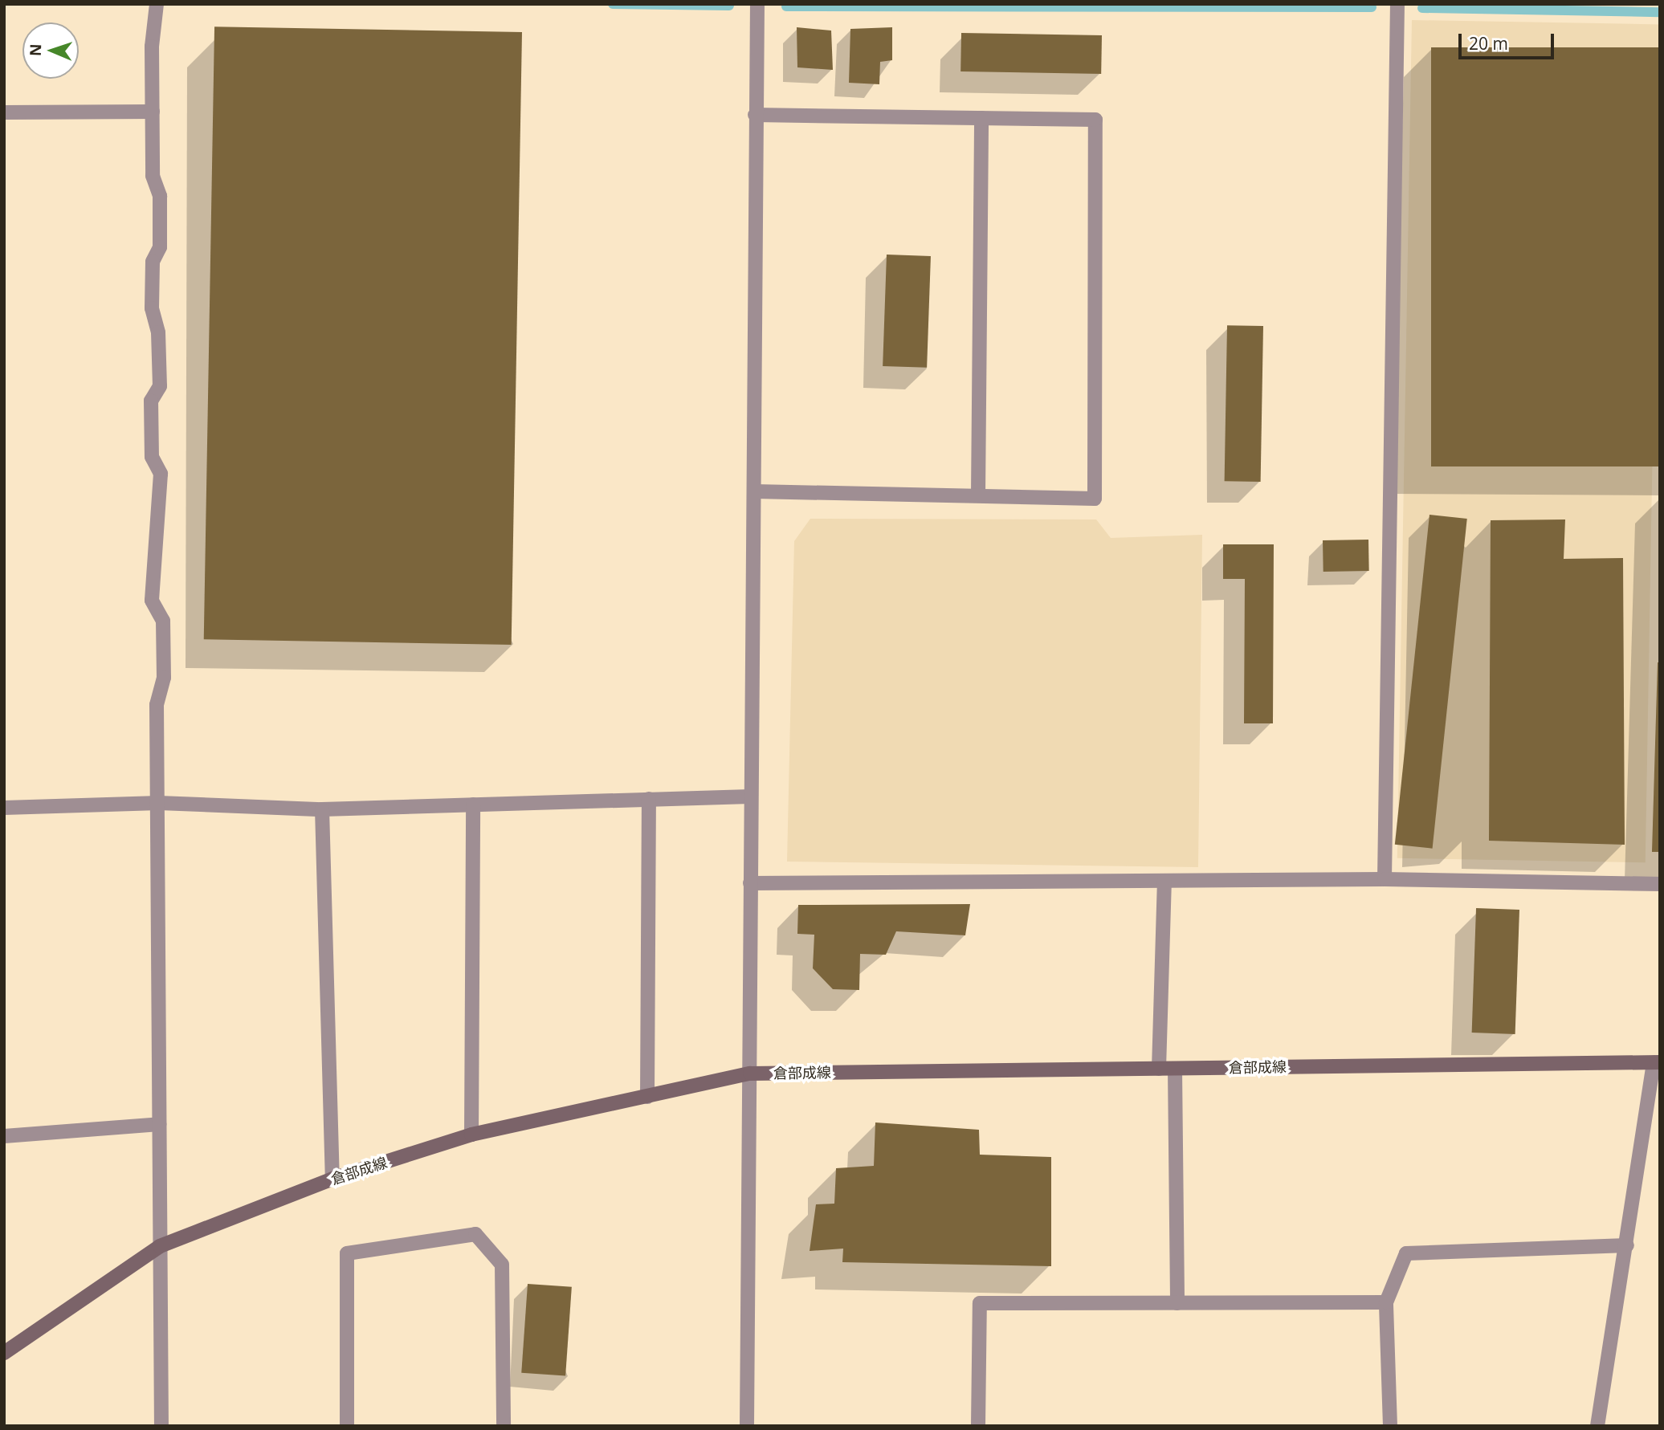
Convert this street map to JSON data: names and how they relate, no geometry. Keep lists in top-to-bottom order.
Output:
{
  "streets": {
    "main road": ["倉部成線"]
  },
  "scale_bar": "20 m",
  "north": "left"
}
